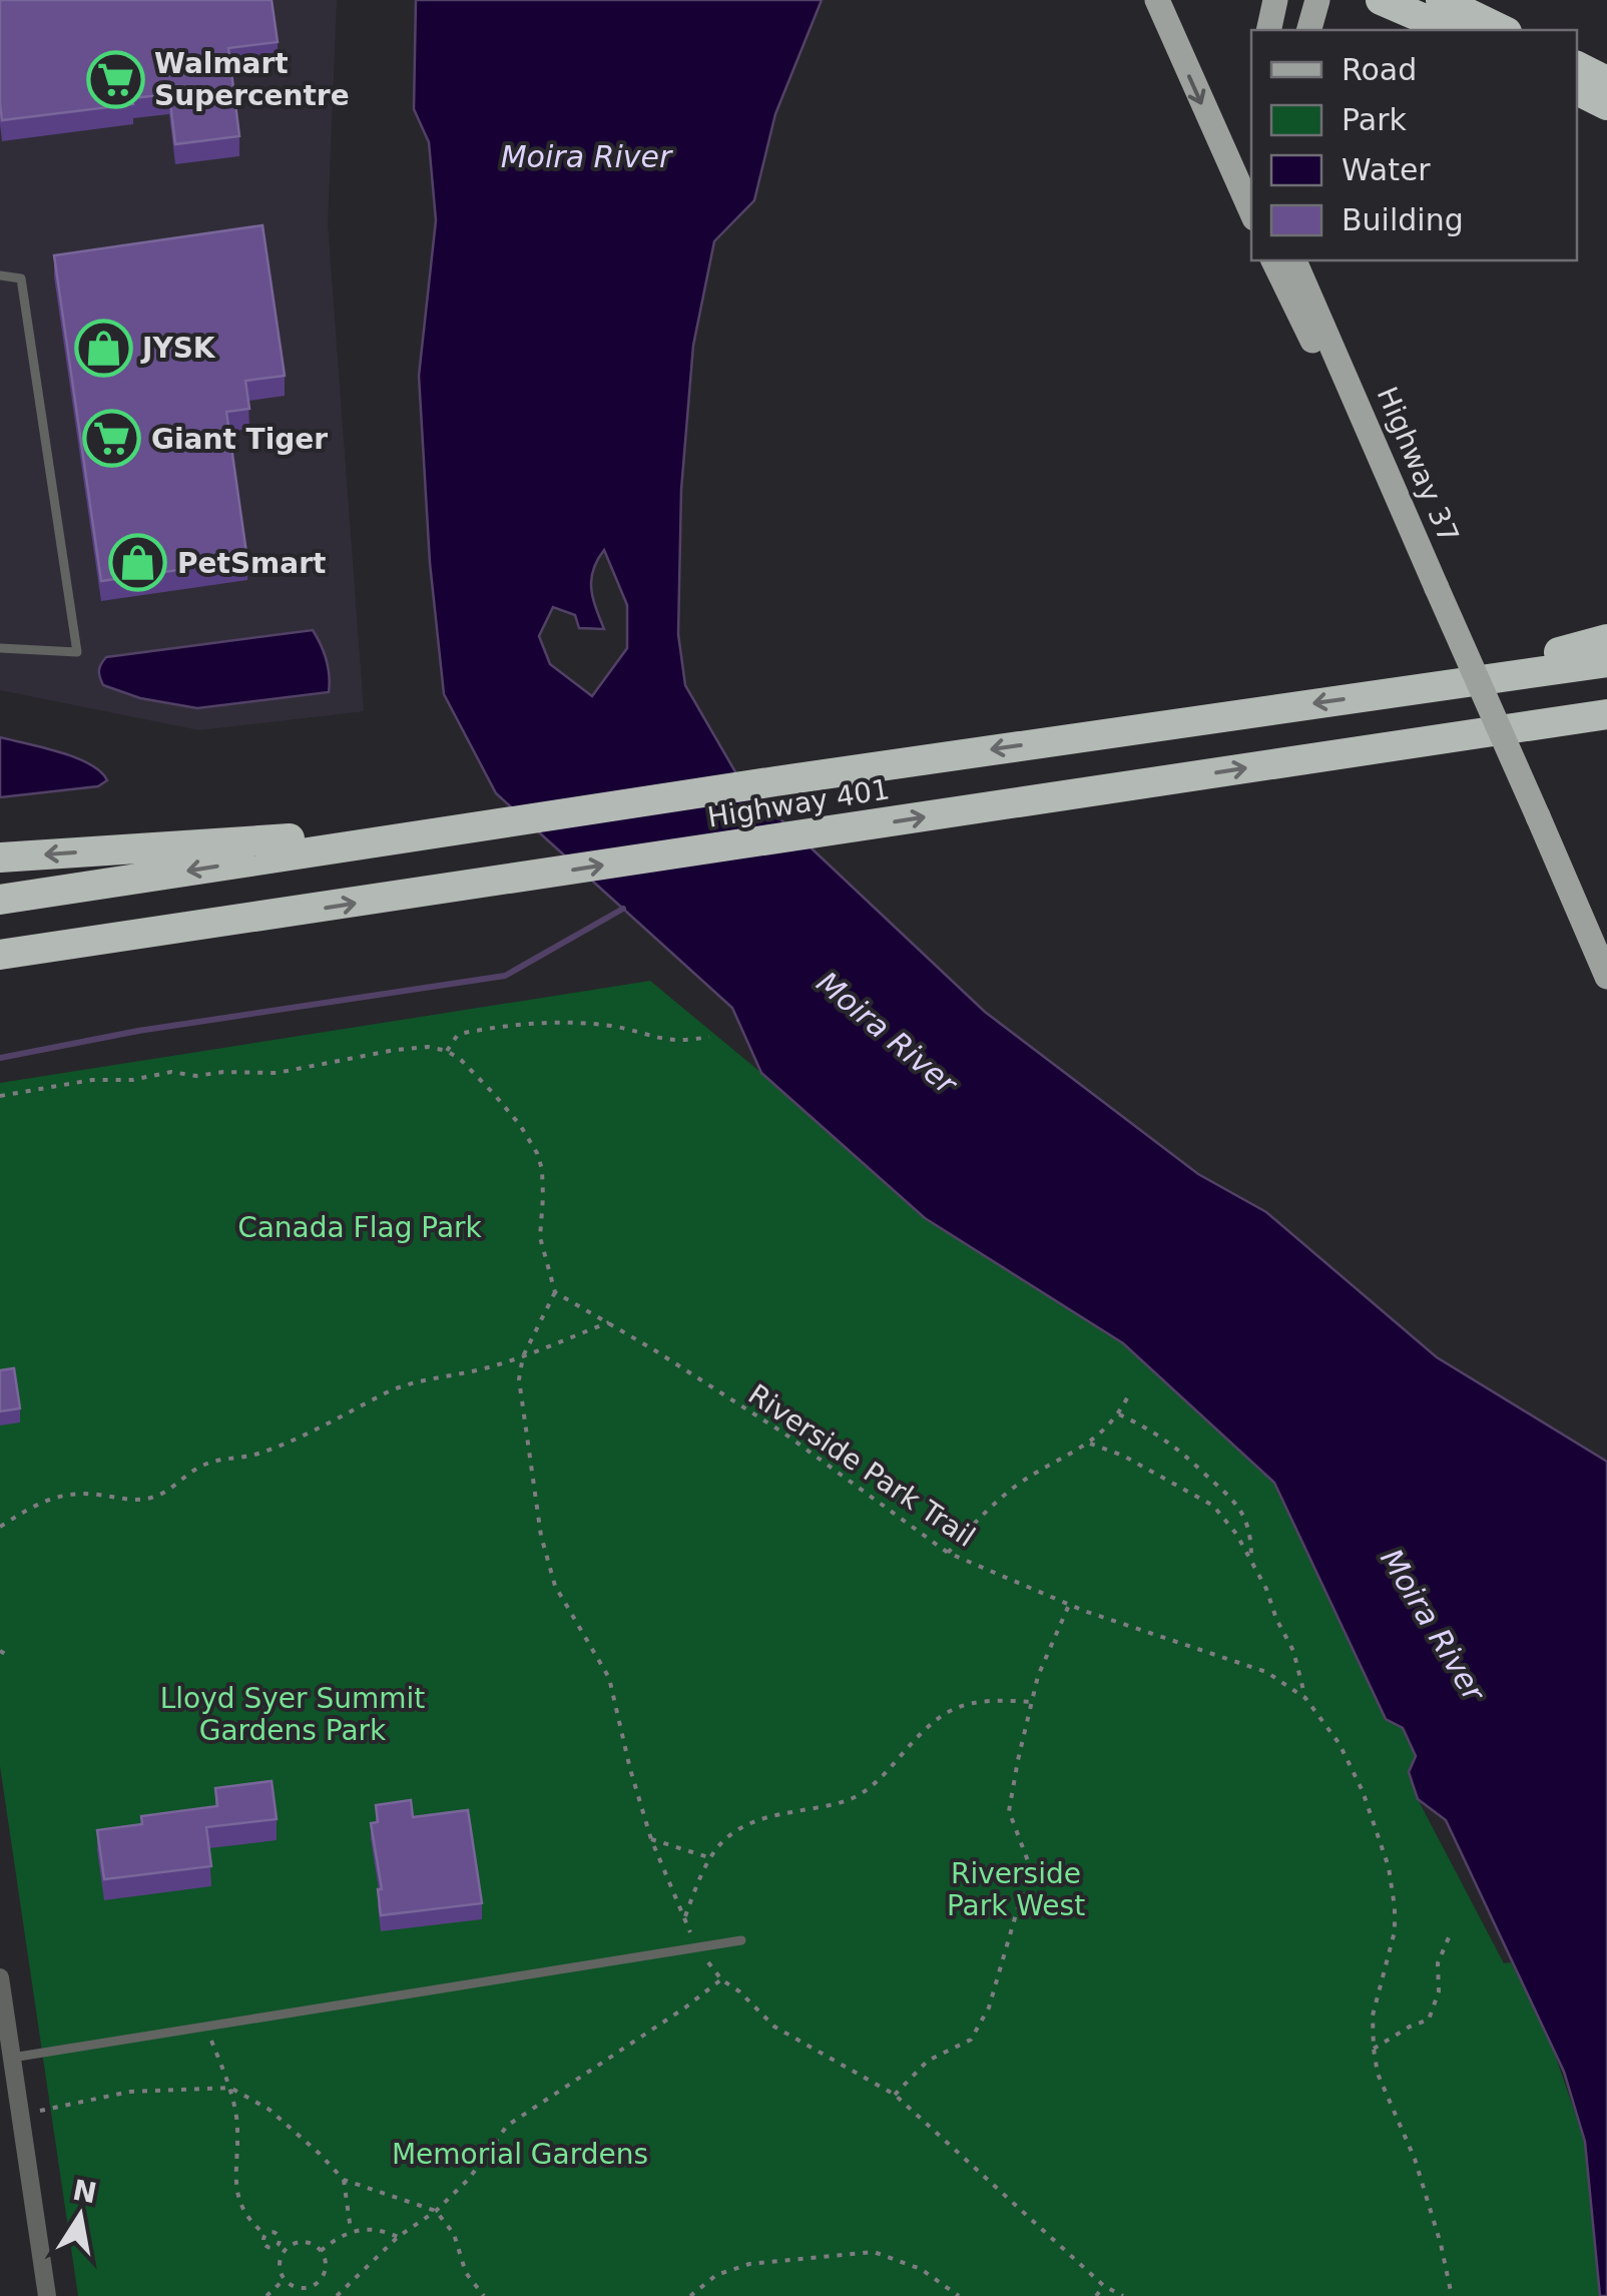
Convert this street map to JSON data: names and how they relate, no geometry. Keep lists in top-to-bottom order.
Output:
{
  "streets": {
    "highway": ["Highway 401"],
    "main road": ["Highway 37"],
    "path": ["Riverside Park Trail"]
  },
  "water": ["Moira River"],
  "parks": [
    "Canada Flag Park",
    "Lloyd Syer Summit Gardens Park",
    "Riverside Park West",
    "Memorial Gardens"
  ],
  "places": {
    "supermarket": ["Walmart Supercentre", "Giant Tiger"],
    "shop": ["JYSK", "PetSmart"]
  },
  "legend": [
    "Road",
    "Park",
    "Water",
    "Building"
  ],
  "north": "top"
}
